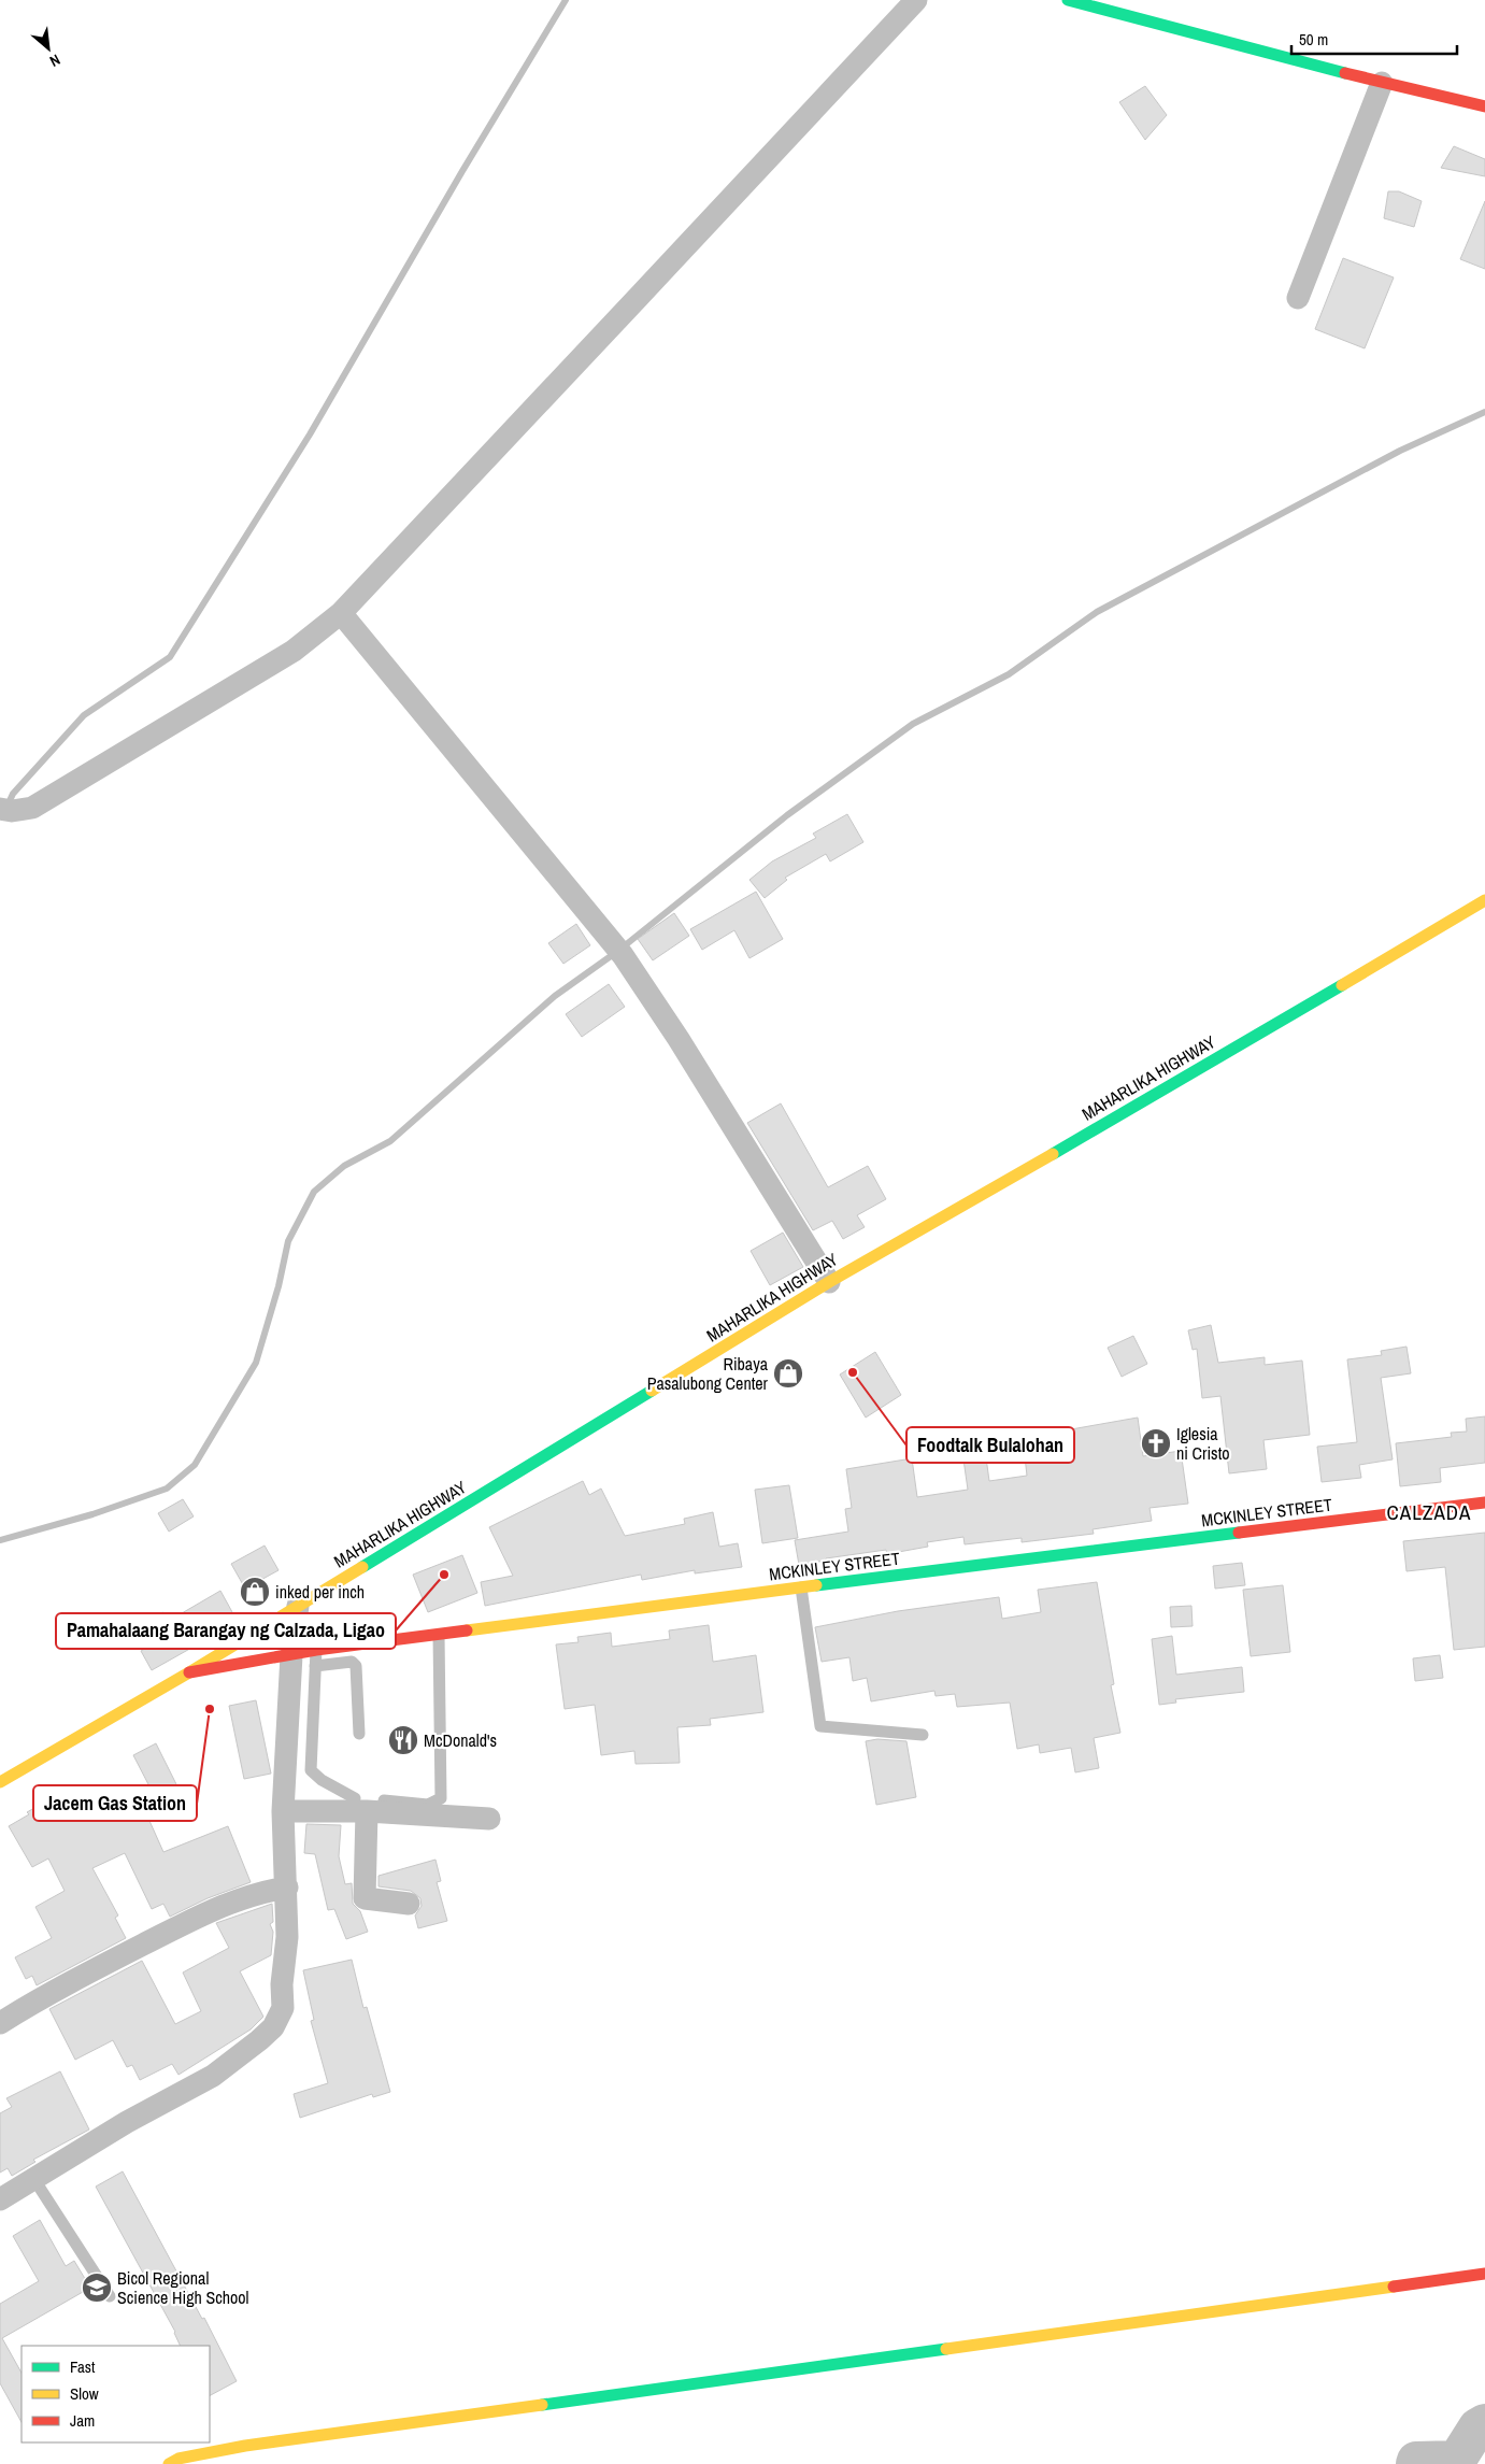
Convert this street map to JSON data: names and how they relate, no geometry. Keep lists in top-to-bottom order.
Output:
{
  "streets": {
    "main road": ["MAHARLIKA HIGHWAY", "MCKINLEY STREET"]
  },
  "crossings": [
    ["MAHARLIKA HIGHWAY", "MCKINLEY STREET"]
  ],
  "districts": ["CALZADA"],
  "places": {
    "other": ["Foodtalk Bulalohan", "Pamahalaang Barangay ng Calzada, Ligao", "Jacem Gas Station"],
    "shop": ["Ribaya Pasalubong Center", "inked per inch"],
    "church": ["Iglesia ni Cristo"],
    "restaurant": ["McDonald's"],
    "school or university": ["Bicol Regional Science High School"]
  },
  "legend": ["Fast", "Slow", "Jam"],
  "scale_bar": "50 m",
  "north": "bottom right"
}
